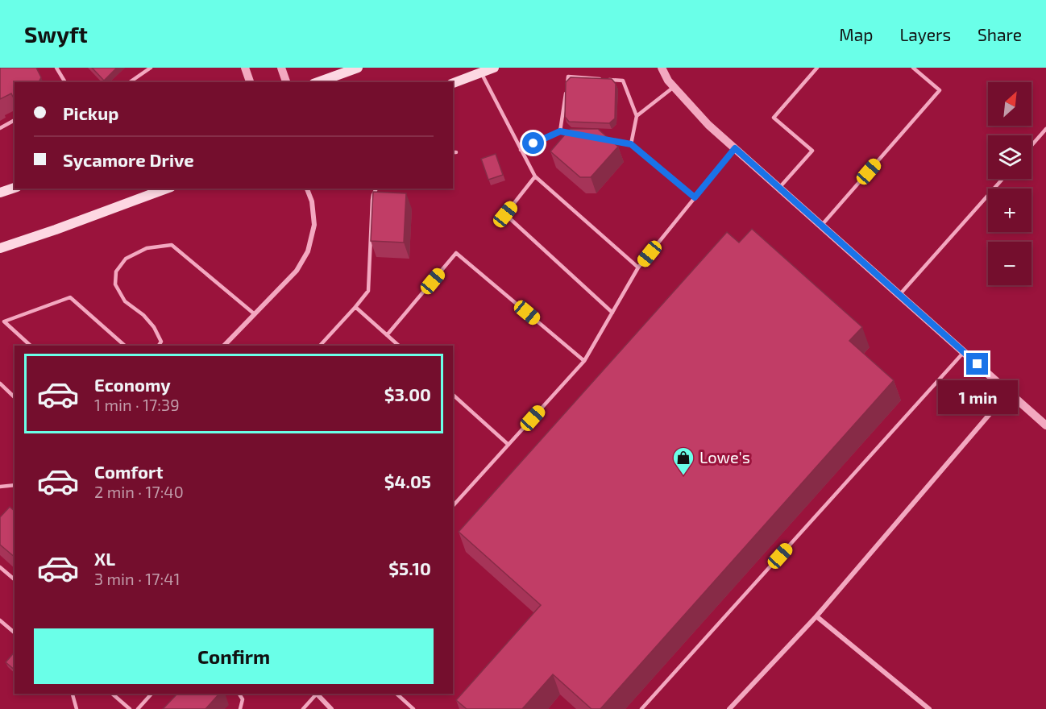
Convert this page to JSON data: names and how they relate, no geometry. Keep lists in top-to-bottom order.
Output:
{
  "places": {
    "shop": ["Lowe's"]
  },
  "north": "top right",
  "page": {
    "header": "Swyft",
    "nav": ["Map", "Layers", "Share"],
    "map_buttons": ["+", "−"],
    "banner": ["Pickup", "Sycamore Drive"],
    "list": [
      {
        "name": "Economy",
        "note": "1 min · 17:39",
        "value": "$3.00"
      },
      {
        "name": "Comfort",
        "note": "2 min · 17:40",
        "value": "$4.05"
      },
      {
        "name": "XL",
        "note": "3 min · 17:41",
        "value": "$5.10"
      }
    ],
    "bubble": "1 min",
    "buttons": "Confirm"
  }
}
